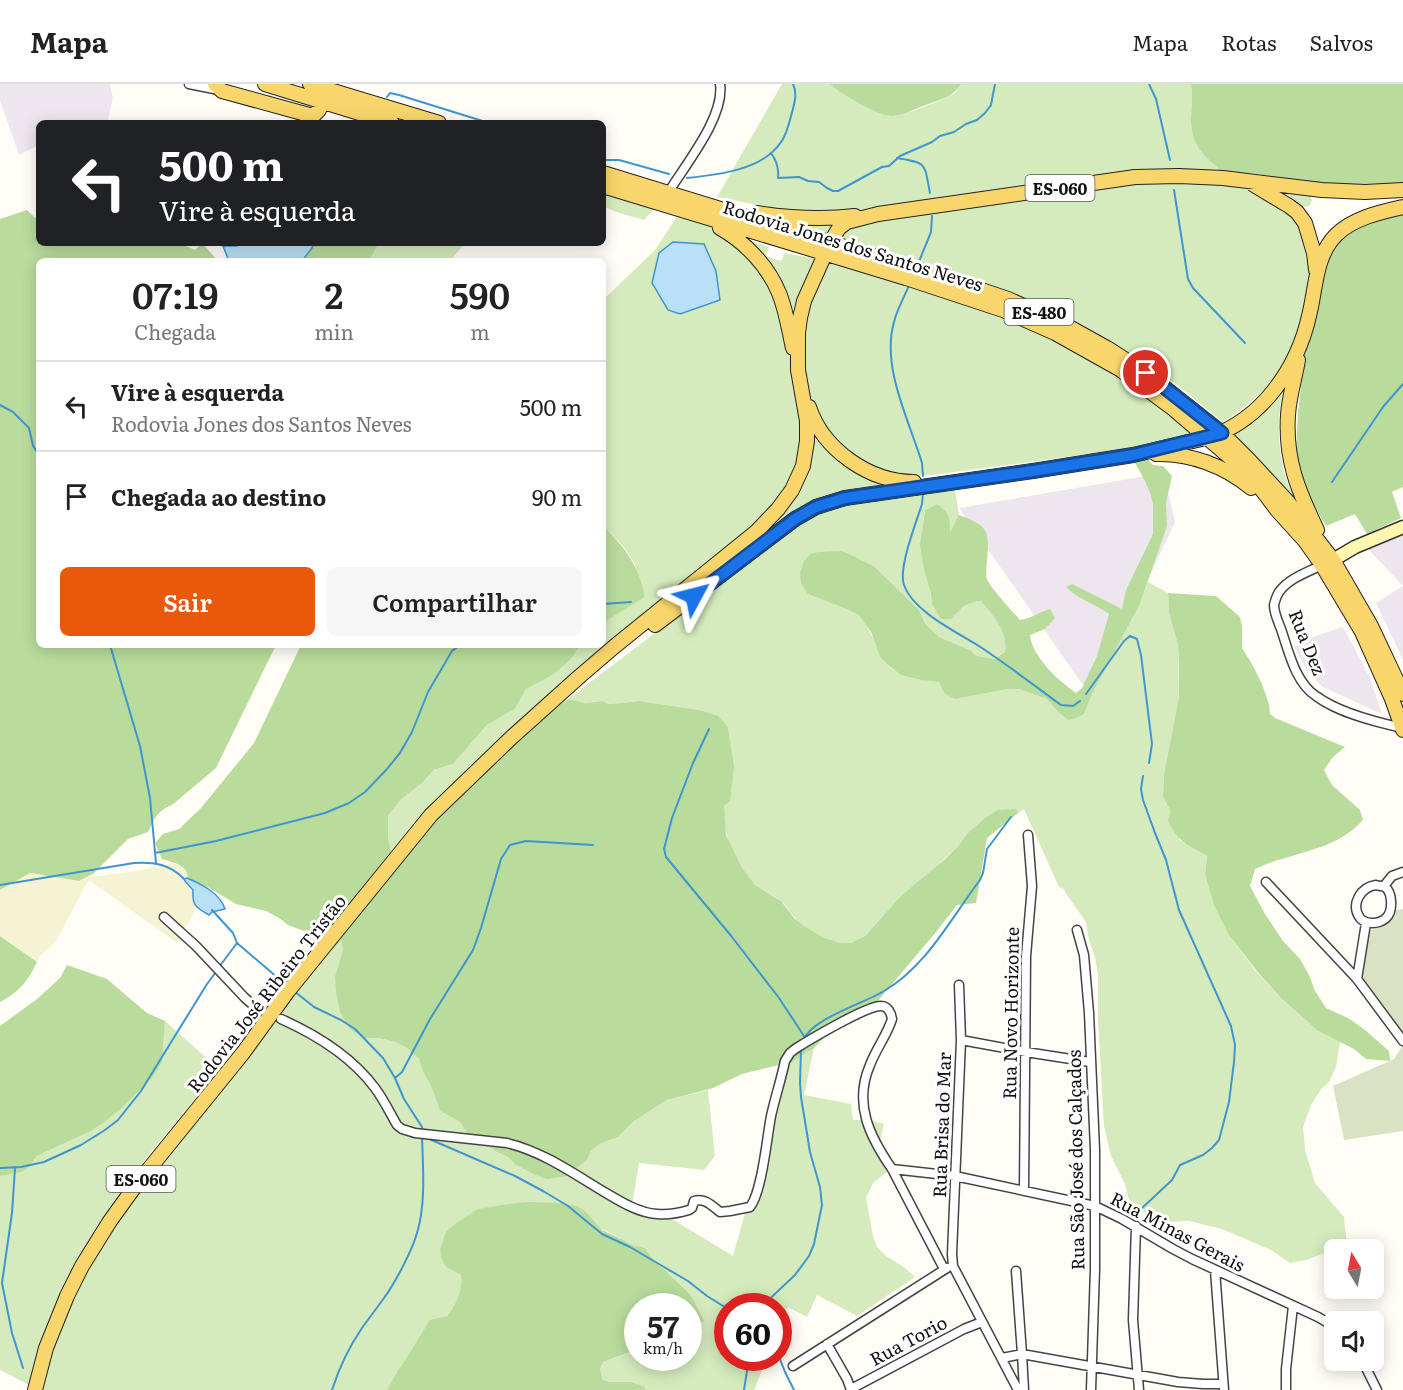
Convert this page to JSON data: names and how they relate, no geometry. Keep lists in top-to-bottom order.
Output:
{
  "streets": {
    "main road": [
      "ES-060",
      "Rodovia Jones dos Santos Neves",
      "ES-480",
      "Rodovia José Ribeiro Tristão"
    ],
    "street": [
      "Rua Dez",
      "Rua Novo Horizonte",
      "Rua Brisa do Mar",
      "Rua São José dos Calçados",
      "Rua Minas Gerais",
      "Rua Torio"
    ]
  },
  "crossings": [
    ["ES-060", "Rodovia José Ribeiro Tristão"],
    ["Rodovia Jones dos Santos Neves", "Rua Dez"],
    ["Rodovia Jones dos Santos Neves", "Rodovia José Ribeiro Tristão"],
    ["Rua Novo Horizonte", "Rua Minas Gerais"],
    ["Rua Brisa do Mar", "Rua Minas Gerais"],
    ["Rua São José dos Calçados", "Rua Minas Gerais"]
  ],
  "north": "top",
  "page": {
    "header": "Mapa",
    "nav": ["Mapa", "Rotas", "Salvos"],
    "turn": ["500 m", "Vire à esquerda"],
    "eta": [
      "07:19",
      "Chegada",
      "2",
      "min",
      "590",
      "m"
    ],
    "list": [
      {
        "name": "Vire à esquerda",
        "note": "Rodovia Jones dos Santos Neves",
        "value": "500 m"
      },
      {
        "name": "Chegada ao destino",
        "value": "90 m"
      }
    ],
    "buttons": ["Sair", "Compartilhar"],
    "speed": "57 km/h",
    "limit": "60"
  }
}
